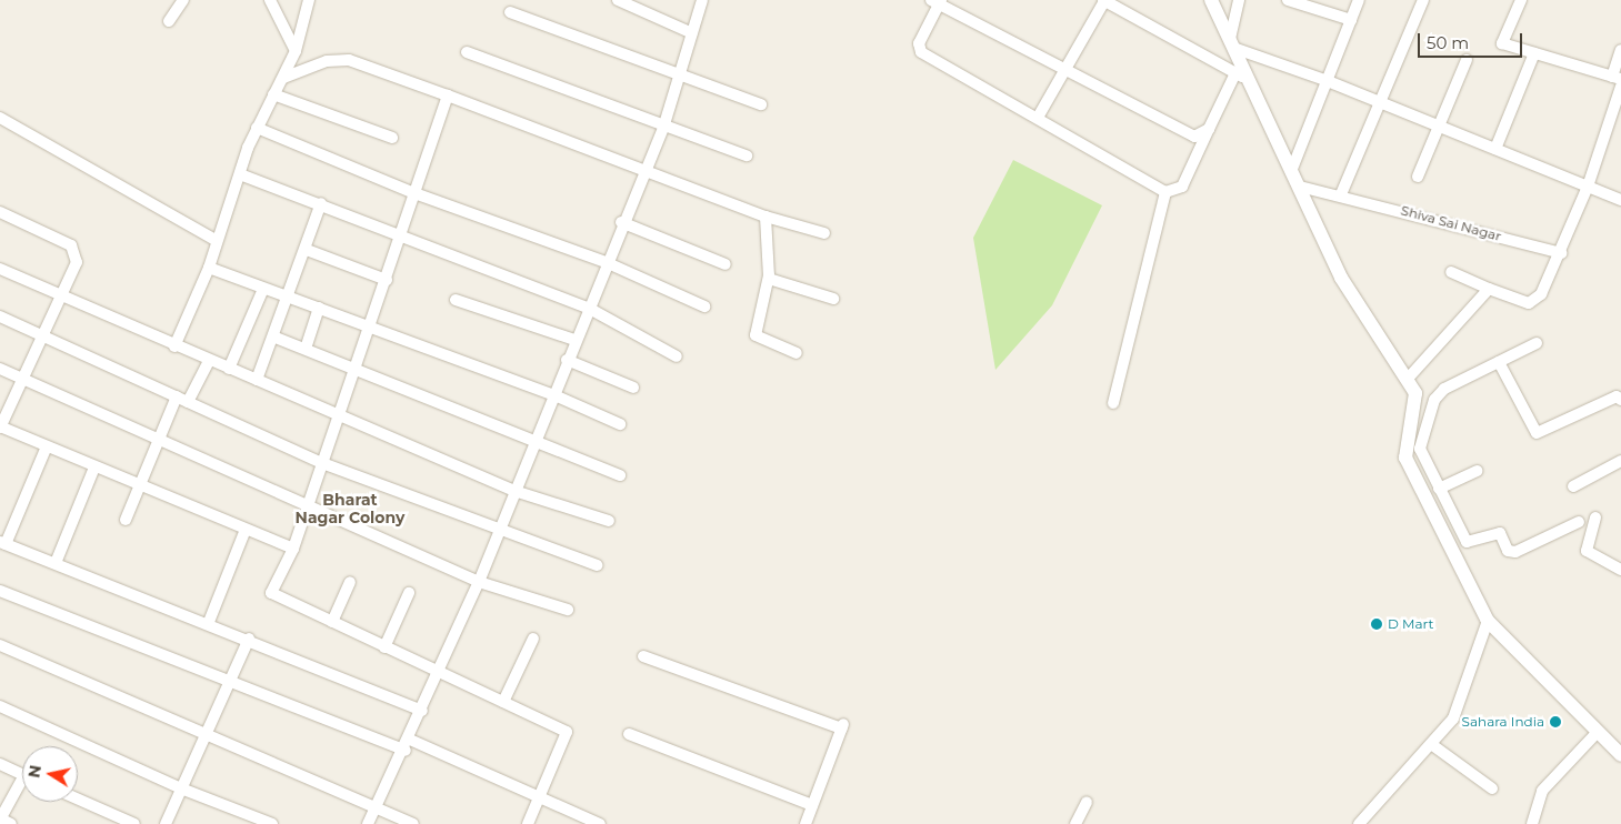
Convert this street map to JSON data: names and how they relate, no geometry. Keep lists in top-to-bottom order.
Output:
{
  "streets": {
    "street": ["Shiva Sai Nagar"]
  },
  "districts": ["Bharat Nagar Colony"],
  "places": ["D Mart", "Sahara India"],
  "scale_bar": "50 m",
  "north": "left"
}
